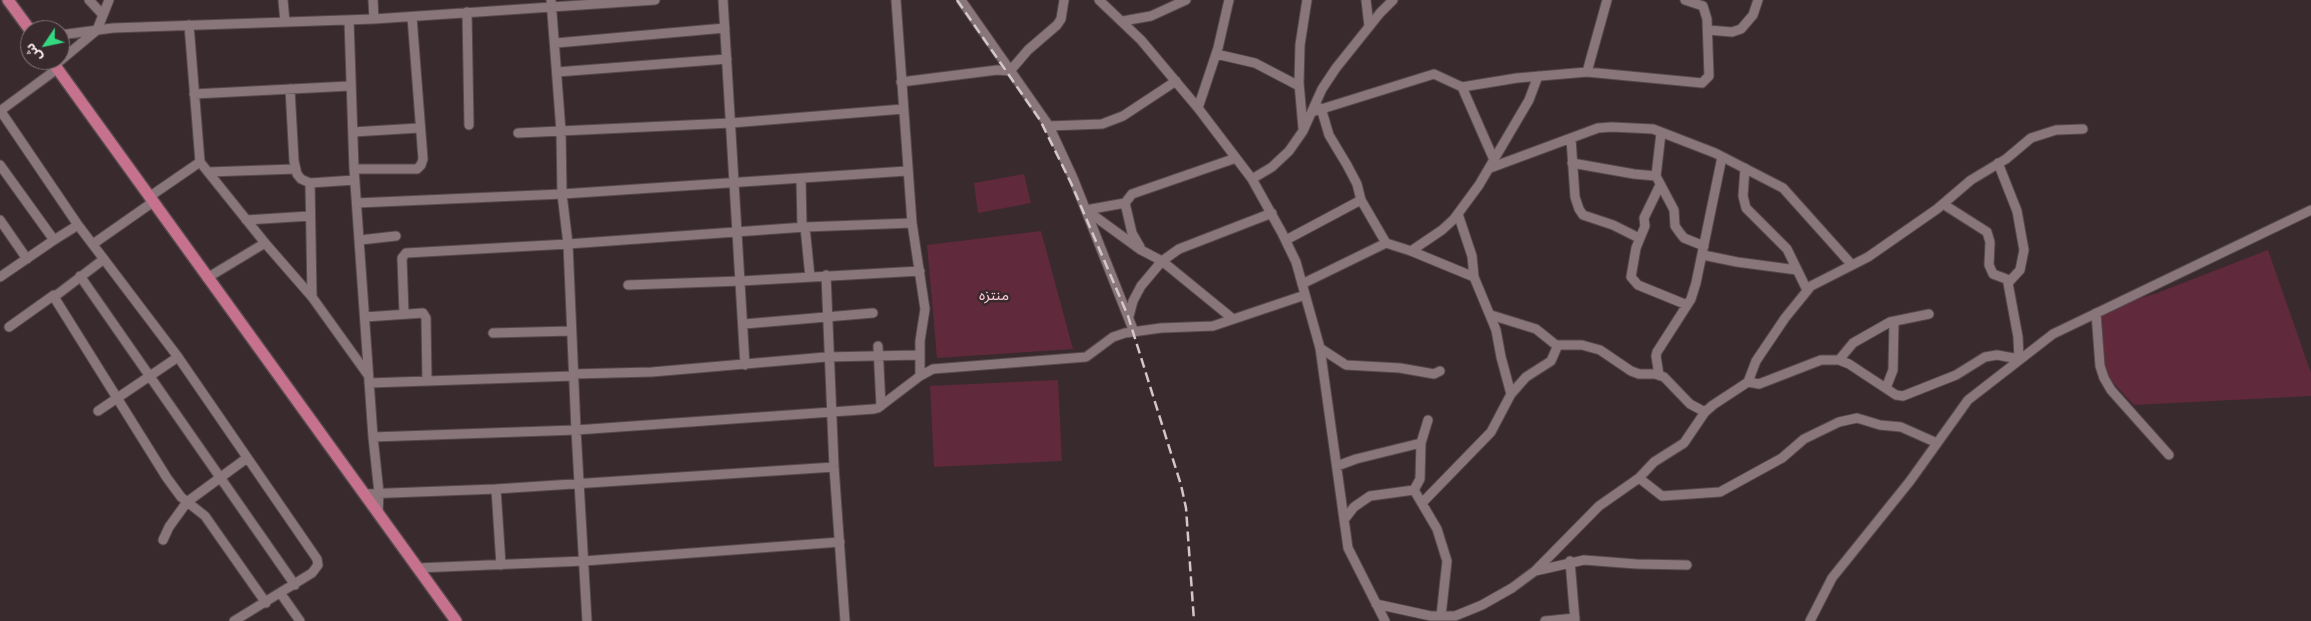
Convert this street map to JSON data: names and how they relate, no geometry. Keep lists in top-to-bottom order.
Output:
{
  "parks": ["منتزه"],
  "north": "bottom left"
}
